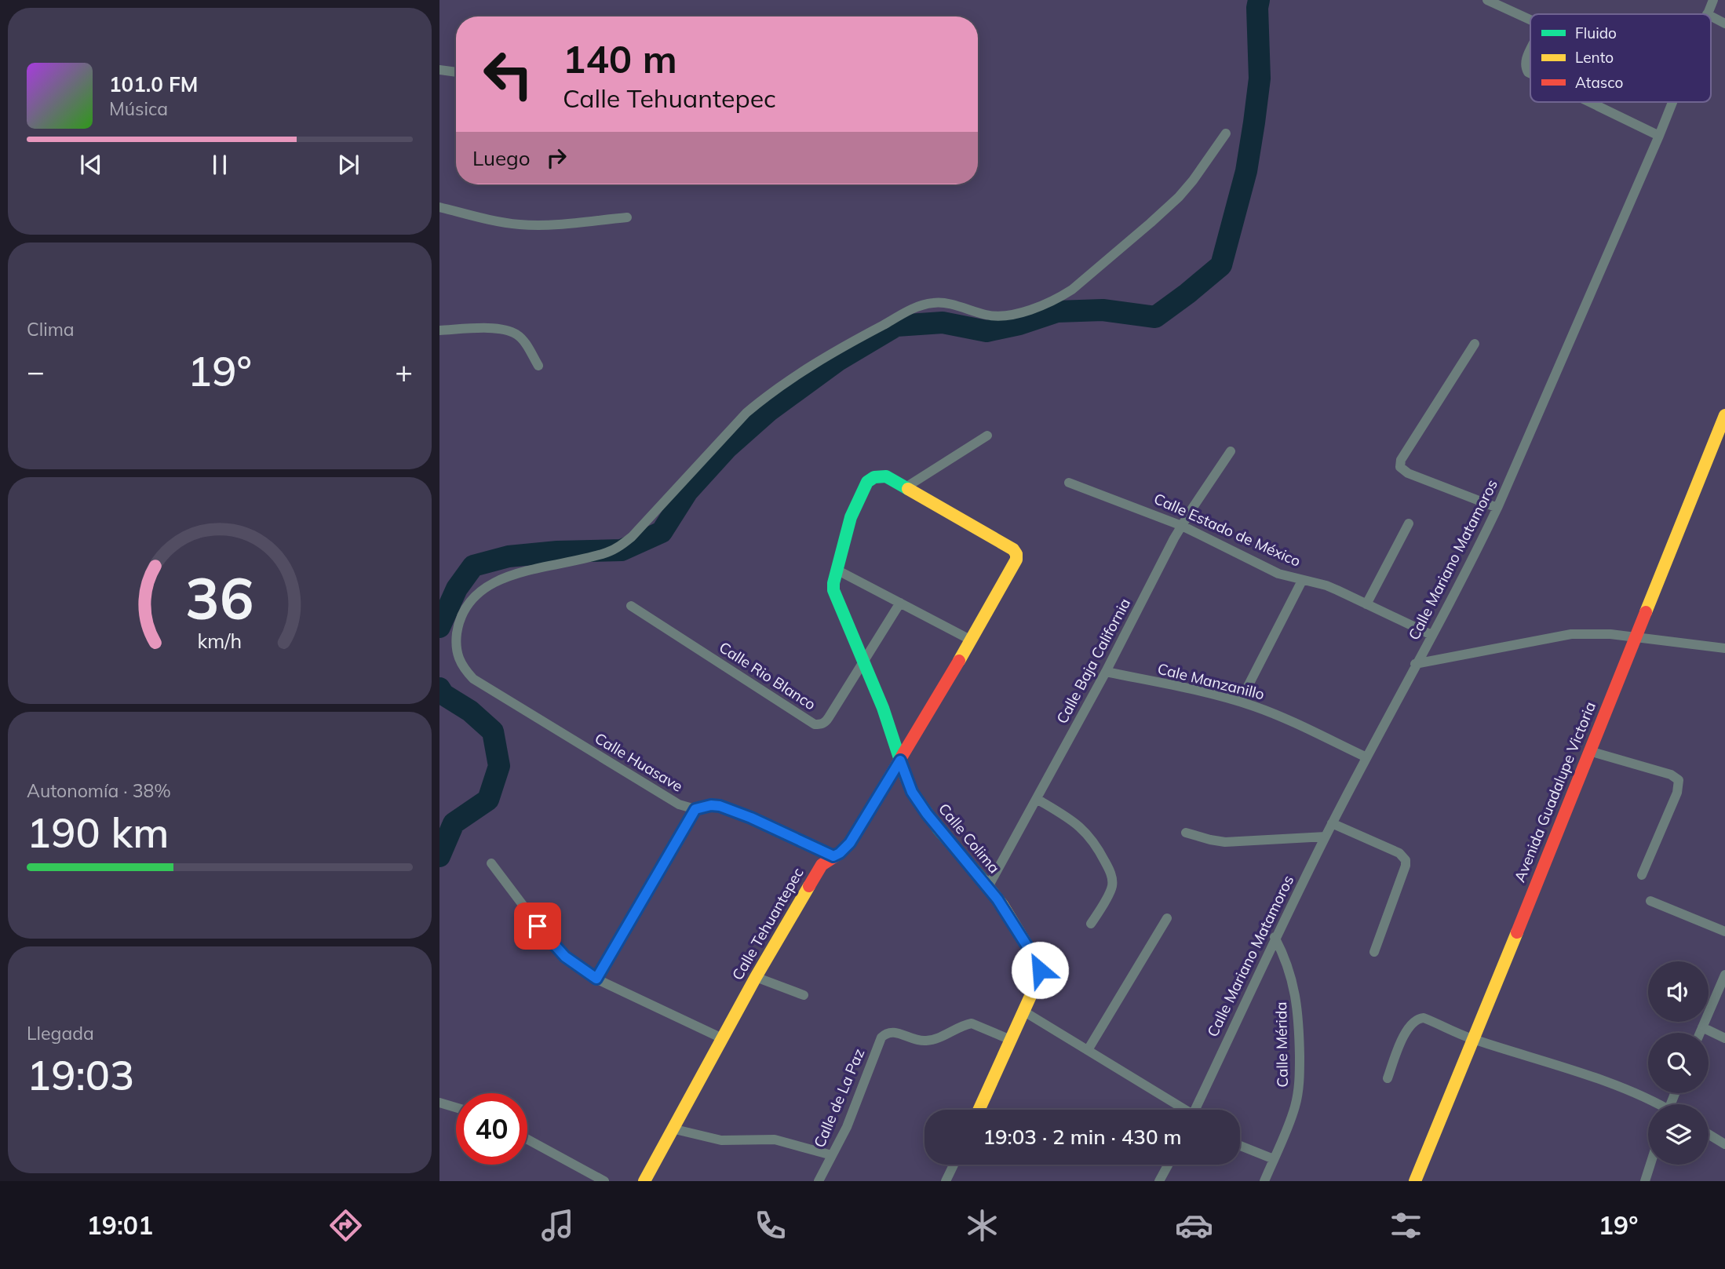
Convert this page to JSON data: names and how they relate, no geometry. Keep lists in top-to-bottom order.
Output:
{
  "streets": {
    "street": [
      "Calle Estado de México",
      "Calle Mariano Matamoros",
      "Calle Baja California",
      "Calle Rio Blanco",
      "Cale Manzanillo",
      "Calle Huasave",
      "Avenida Guadalupe Victoria",
      "Calle Colima",
      "Calle Tehuantepec",
      "Calle Mérida",
      "Calle de La Paz"
    ]
  },
  "crossings": [
    ["Calle Estado de México", "Calle Mariano Matamoros"],
    ["Calle Estado de México", "Calle Baja California"],
    ["Calle Mariano Matamoros", "Cale Manzanillo"],
    ["Calle Mariano Matamoros", "Calle Mérida"],
    ["Calle Baja California", "Cale Manzanillo"],
    ["Calle Baja California", "Calle Colima"],
    ["Calle Rio Blanco", "Calle Colima"],
    ["Calle Huasave", "Calle Tehuantepec"],
    ["Calle Colima", "Calle Tehuantepec"],
    ["Calle Colima", "Calle de La Paz"]
  ],
  "legend": ["Fluido", "Lento", "Atasco"],
  "page": {
    "turn": ["140 m", "Calle Tehuantepec"],
    "song": ["101.0 FM", "Música"],
    "then": "Luego",
    "tile": [
      "Clima",
      ["Autonomía · 38%", "190 km"],
      ["Llegada", "19:03"]
    ],
    "heat": ["−", "19°", "+"],
    "limit": "40",
    "trip": "19:03 · 2 min · 430 m",
    "tabs": ["19:01", "19°"],
    "gauge": ["36", "km/h"]
  }
}
